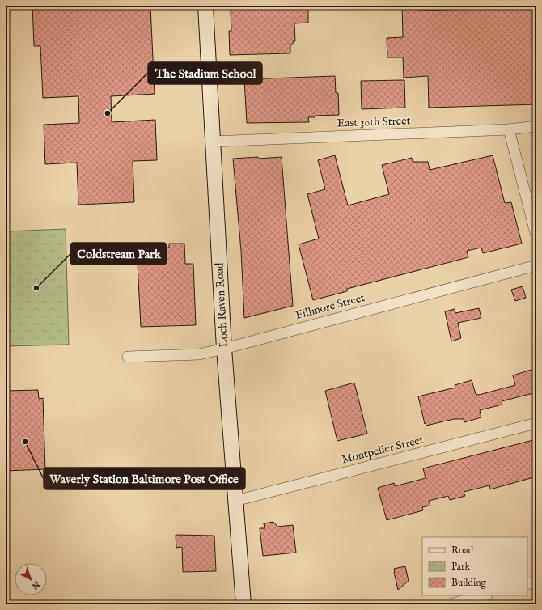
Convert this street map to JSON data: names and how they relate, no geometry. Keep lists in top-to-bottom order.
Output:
{
  "streets": {
    "main road": ["Loch Raven Road"],
    "street": ["East 30th Street", "Fillmore Street", "Montpelier Street"]
  },
  "crossings": [
    ["East 30th Street", "Loch Raven Road"],
    ["Loch Raven Road", "Fillmore Street"],
    ["Loch Raven Road", "Montpelier Street"]
  ],
  "places": ["The Stadium School", "Coldstream Park", "Waverly Station Baltimore Post Office"],
  "legend": ["Road", "Park", "Building"],
  "north": "bottom right"
}
